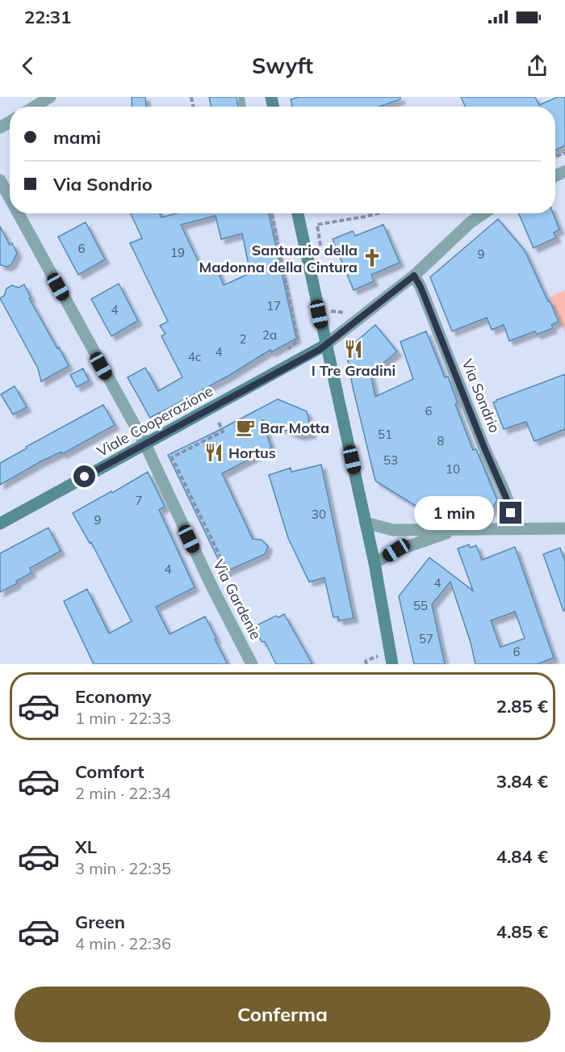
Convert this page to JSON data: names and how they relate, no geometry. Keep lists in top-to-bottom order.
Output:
{
  "streets": {
    "main road": ["Viale Cooperazione"],
    "street": ["Via Sondrio", "Via Gardenie"]
  },
  "crossings": [
    ["Viale Cooperazione", "Via Gardenie"]
  ],
  "places": {
    "church": ["Santuario della Madonna della Cintura"],
    "restaurant": ["I Tre Gradini", "Hortus"],
    "cafe": ["Bar Motta"]
  },
  "house_numbers": [
    "6",
    "19",
    "9",
    "17",
    "4",
    "2a",
    "2",
    "4",
    "4c",
    "6",
    "51",
    "8",
    "53",
    "10",
    "7",
    "30",
    "9",
    "4",
    "4",
    "55",
    "57",
    "6"
  ],
  "page": {
    "status": "22:31",
    "header": "Swyft",
    "banner": ["mami", "Via Sondrio"],
    "bubble": "1 min",
    "list": [
      {
        "name": "Economy",
        "note": "1 min · 22:33",
        "value": "2.85 €"
      },
      {
        "name": "Comfort",
        "note": "2 min · 22:34",
        "value": "3.84 €"
      },
      {
        "name": "XL",
        "note": "3 min · 22:35",
        "value": "4.84 €"
      },
      {
        "name": "Green",
        "note": "4 min · 22:36",
        "value": "4.85 €"
      }
    ],
    "buttons": "Conferma"
  }
}
